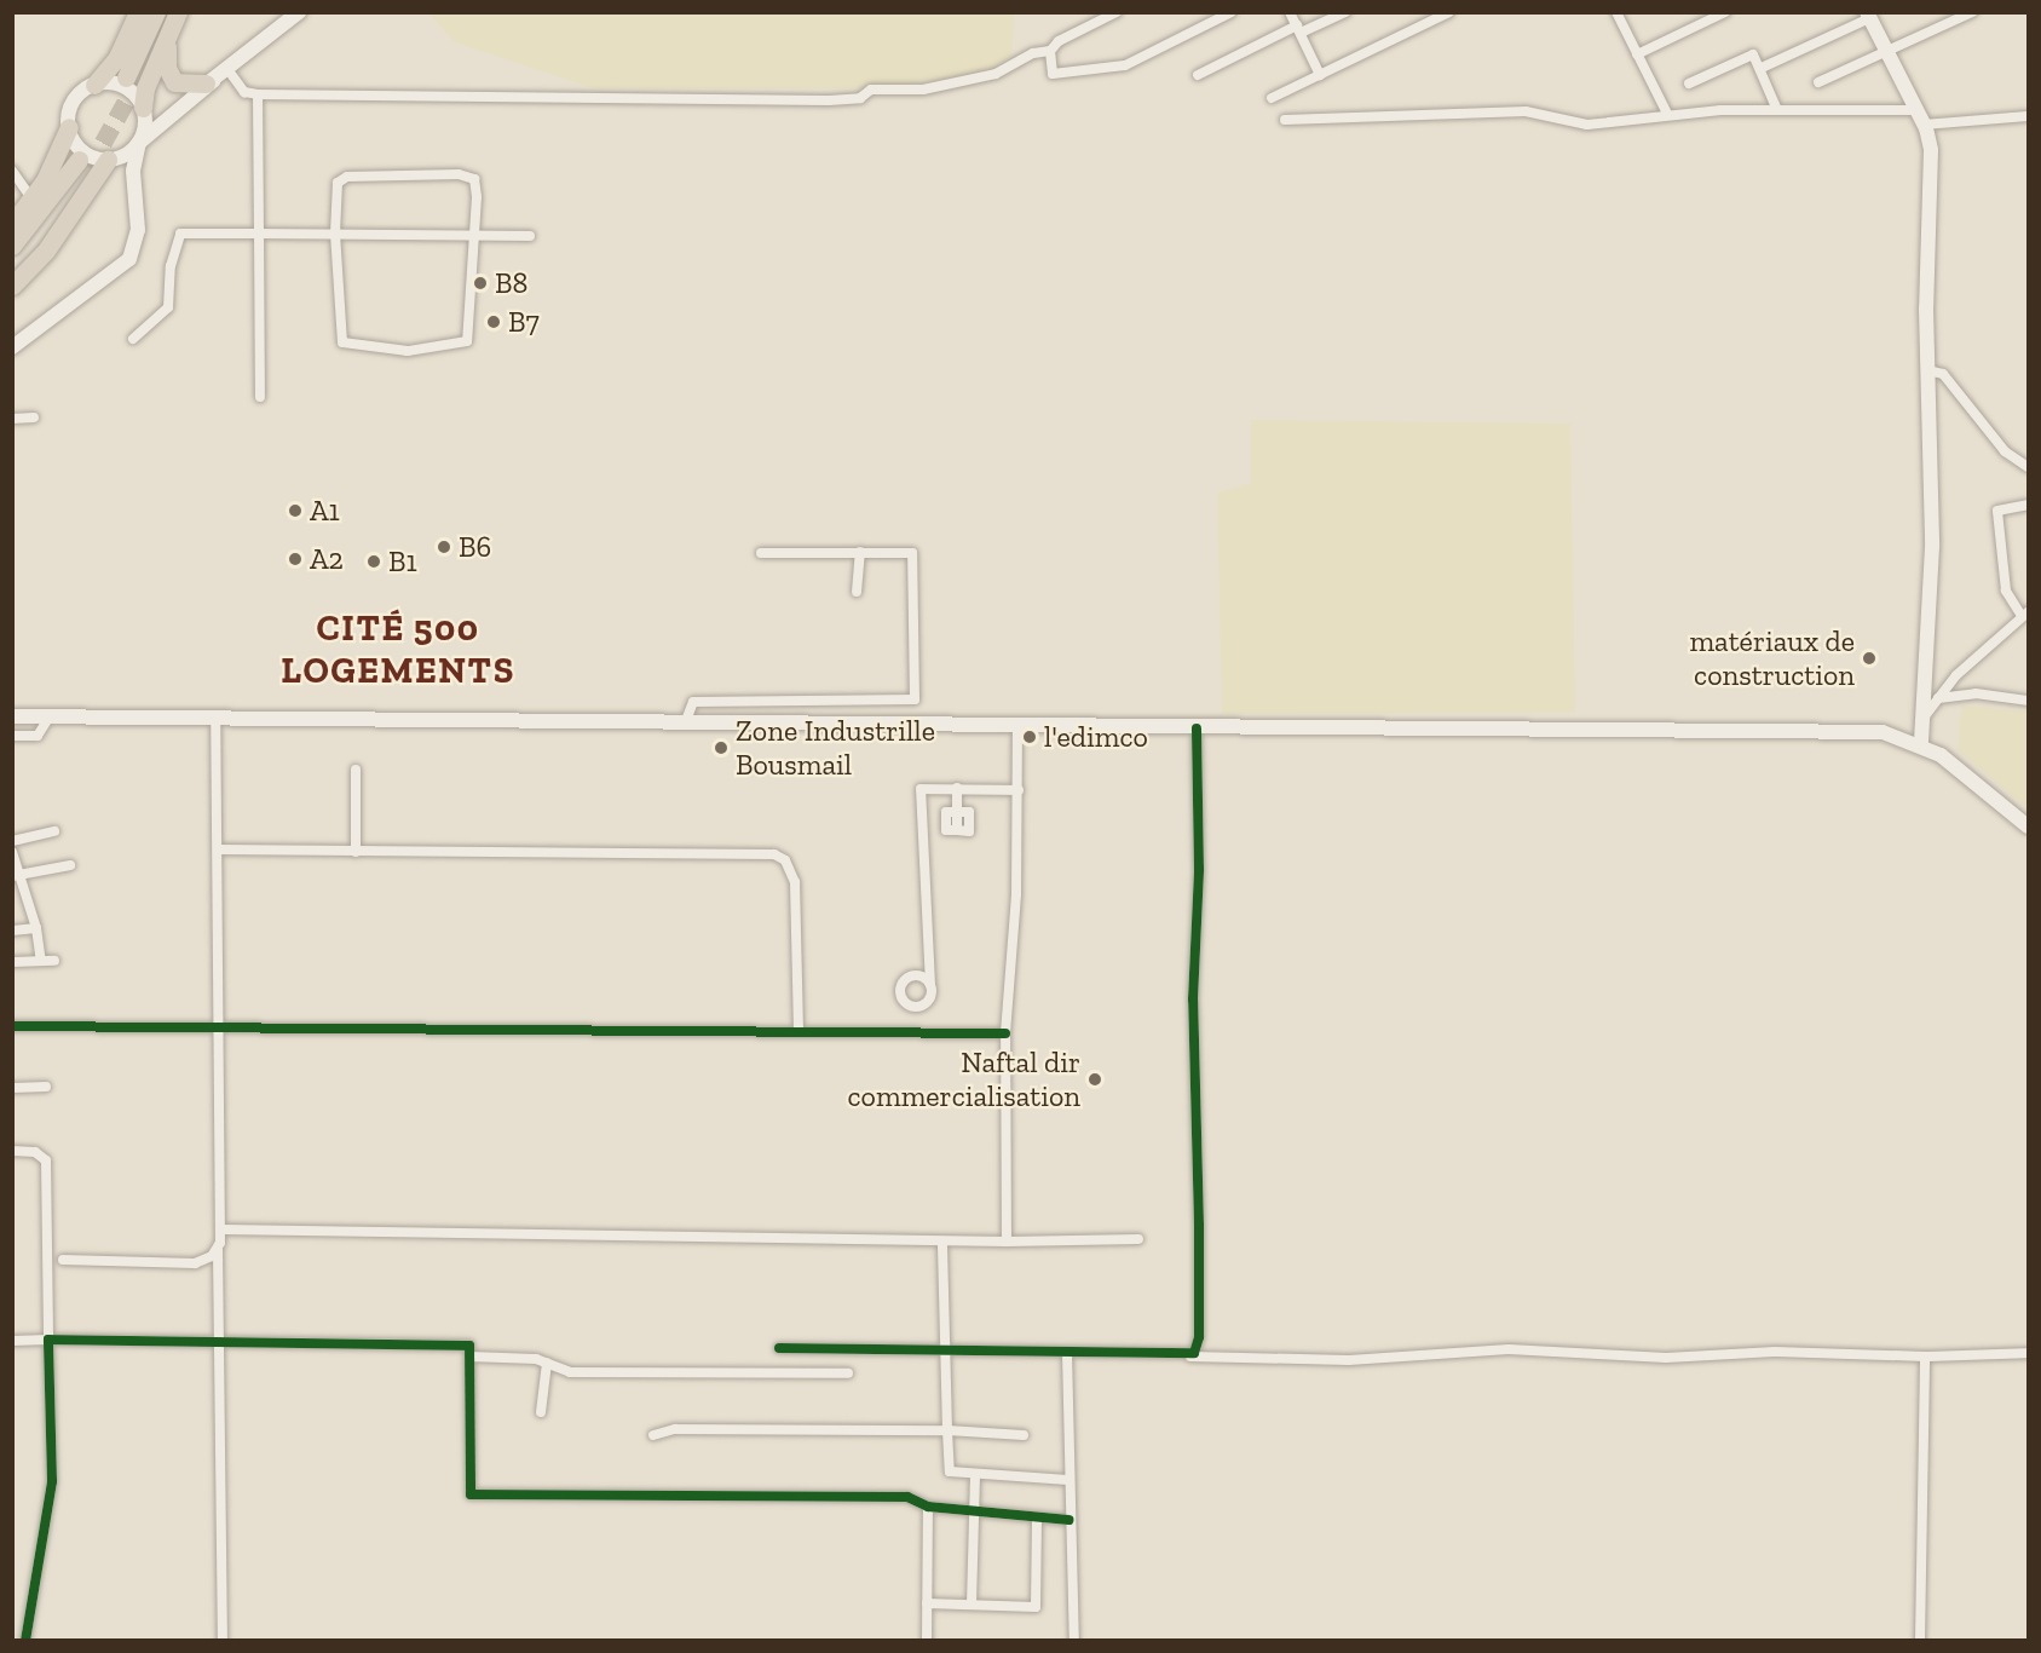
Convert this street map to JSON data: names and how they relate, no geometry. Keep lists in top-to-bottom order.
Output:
{
  "districts": ["CITÉ 500 LOGEMENTS"],
  "places": [
    "B8",
    "B7",
    "A1",
    "B6",
    "A2",
    "B1",
    "matériaux de construction",
    "l'edimco",
    "Zone Industrille Bousmail",
    "Naftal dir commercialisation"
  ]
}
